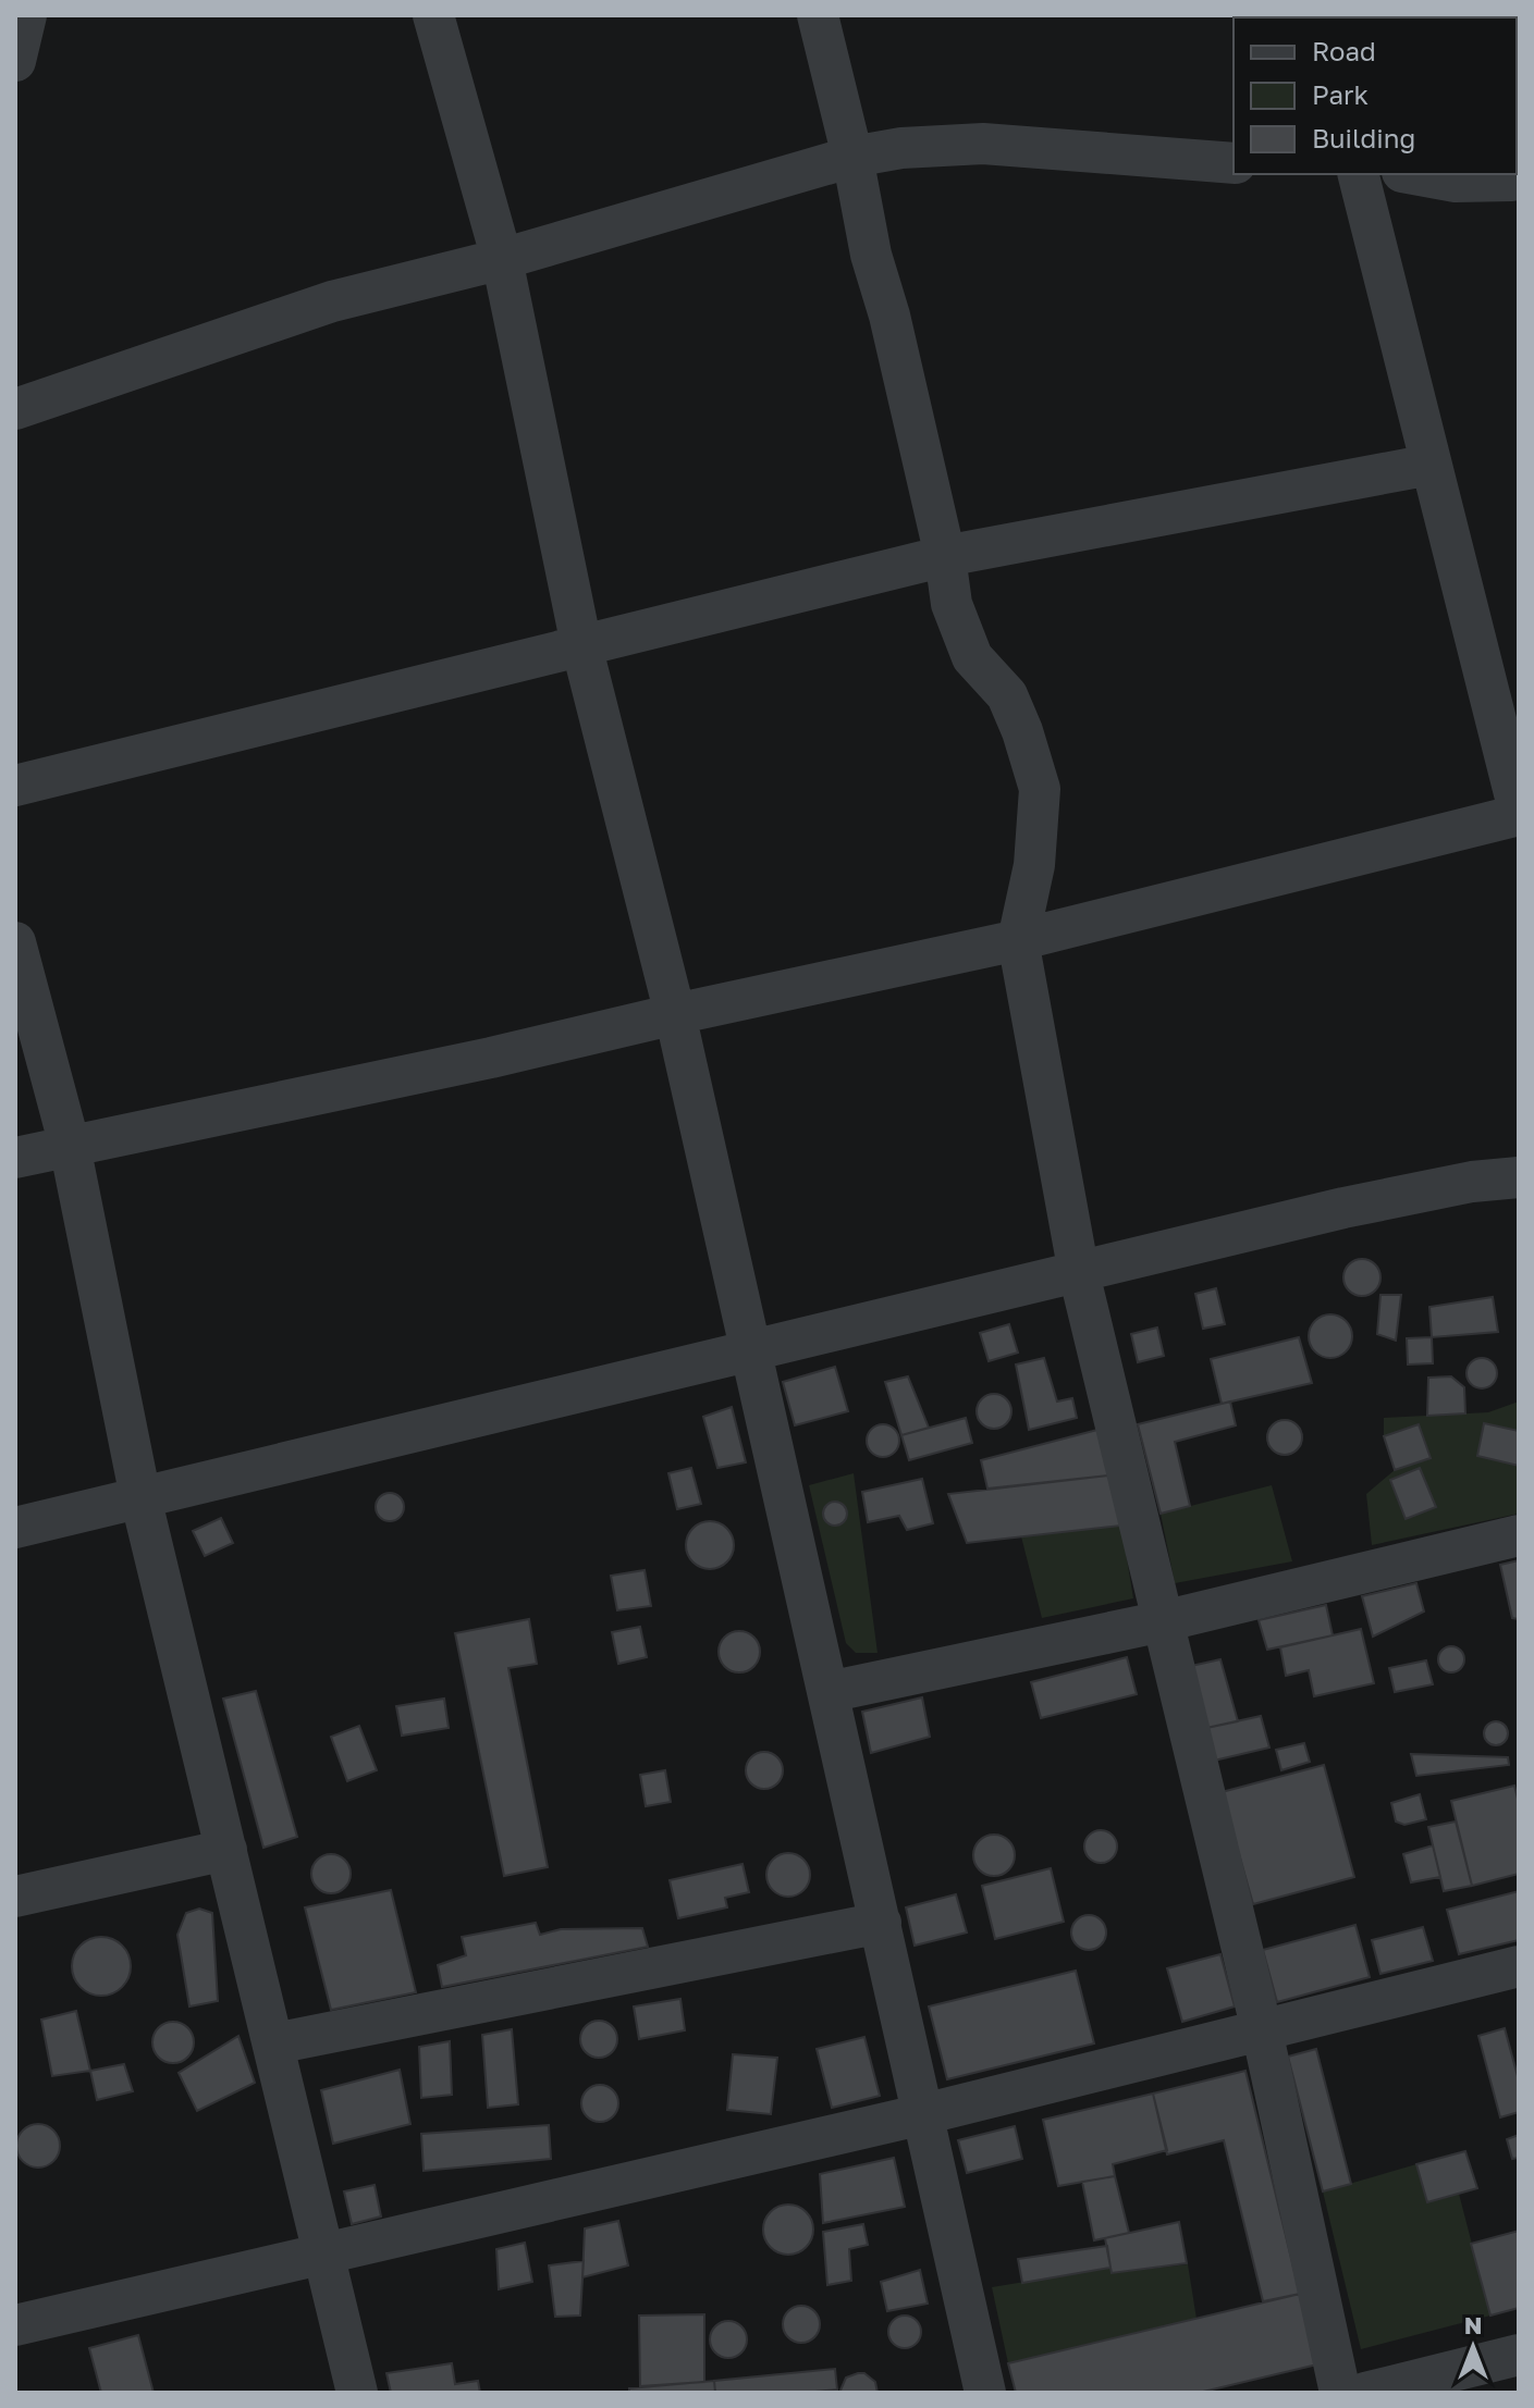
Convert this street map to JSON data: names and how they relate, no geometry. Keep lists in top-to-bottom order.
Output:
{
  "legend": ["Road", "Park", "Building"],
  "north": "top"
}
